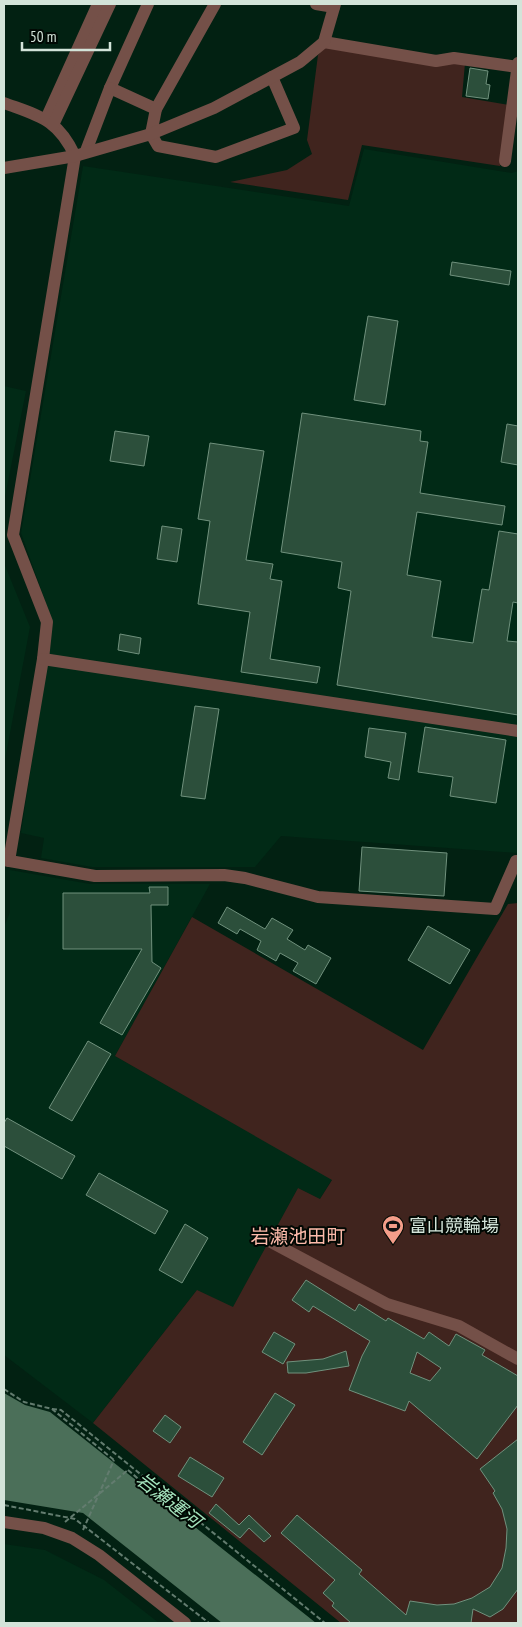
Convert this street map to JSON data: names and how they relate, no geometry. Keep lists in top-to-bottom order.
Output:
{
  "districts": ["岩瀬池田町"],
  "water": ["岩瀬運河"],
  "places": {
    "sports": ["富山競輪場"]
  },
  "scale_bar": "50 m"
}
